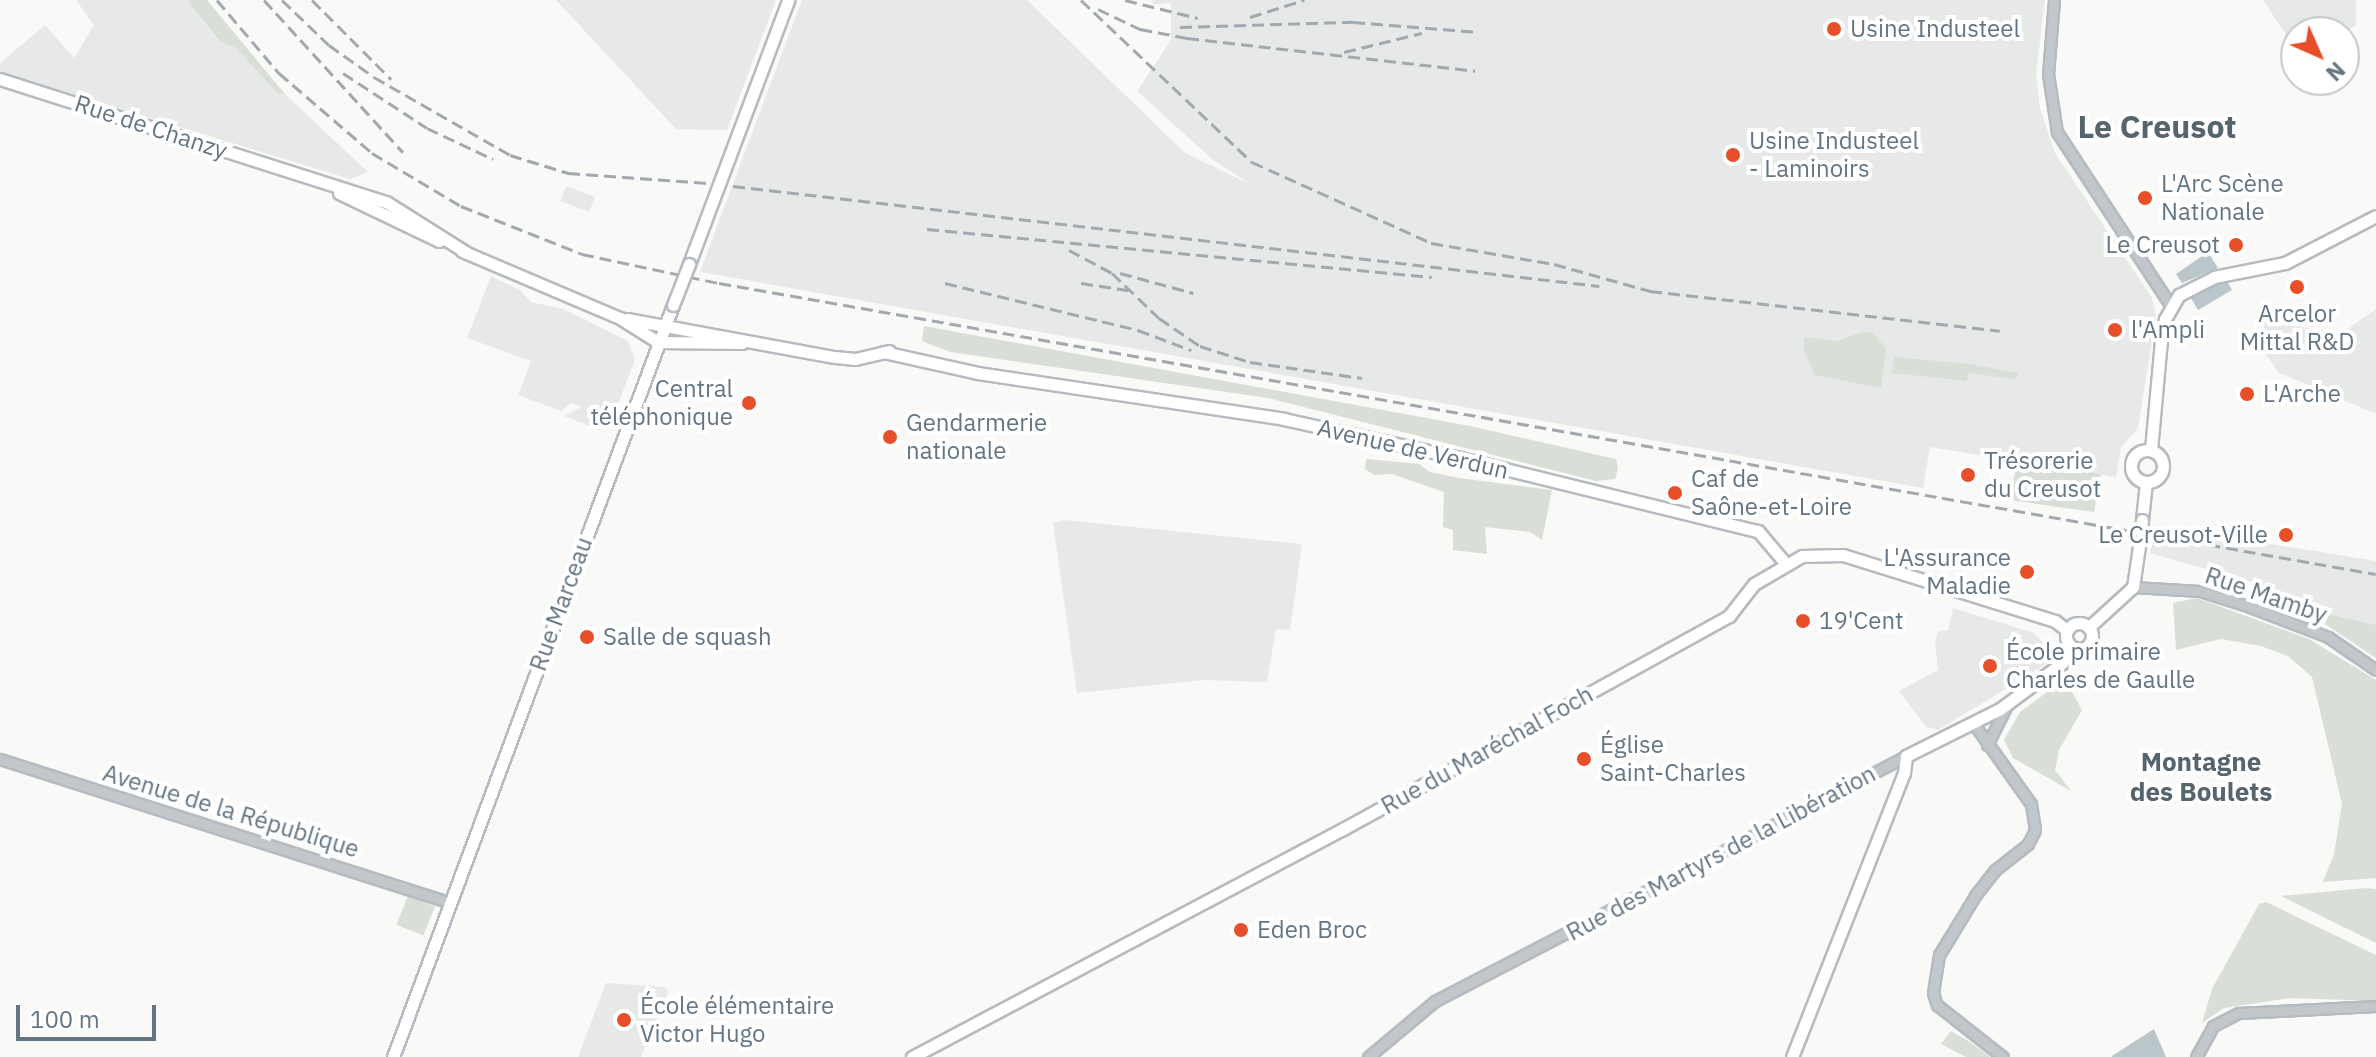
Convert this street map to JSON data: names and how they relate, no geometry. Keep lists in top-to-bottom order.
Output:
{
  "streets": {
    "main road": [
      "Rue de Chanzy",
      "Avenue de Verdun",
      "Rue Marceau",
      "Rue du Maréchal Foch",
      "Rue des Martyrs de la Libération"
    ],
    "street": ["Rue Mamby", "Avenue de la République"]
  },
  "crossings": [
    ["Rue de Chanzy", "Avenue de Verdun"],
    ["Rue de Chanzy", "Rue Marceau"],
    ["Avenue de Verdun", "Rue Marceau"],
    ["Avenue de Verdun", "Rue du Maréchal Foch"],
    ["Rue Marceau", "Avenue de la République"],
    ["Rue du Maréchal Foch", "Rue des Martyrs de la Libération"]
  ],
  "districts": ["Le Creusot", "Montagne des Boulets"],
  "places": [
    "Usine Industeel",
    "Usine Industeel - Laminoirs",
    "L'Arc Scène Nationale",
    "Le Creusot",
    "Arcelor Mittal R&D",
    "l'Ampli",
    "L'Arche",
    "Central téléphonique",
    "Gendarmerie nationale",
    "Trésorerie du Creusot",
    "Caf de Saône-et-Loire",
    "Le Creusot-Ville",
    "L'Assurance Maladie",
    "19'Cent",
    "Salle de squash",
    "École primaire Charles de Gaulle",
    "Église Saint-Charles",
    "Eden Broc",
    "École élémentaire Victor Hugo"
  ],
  "scale_bar": "100 m",
  "north": "bottom right"
}
